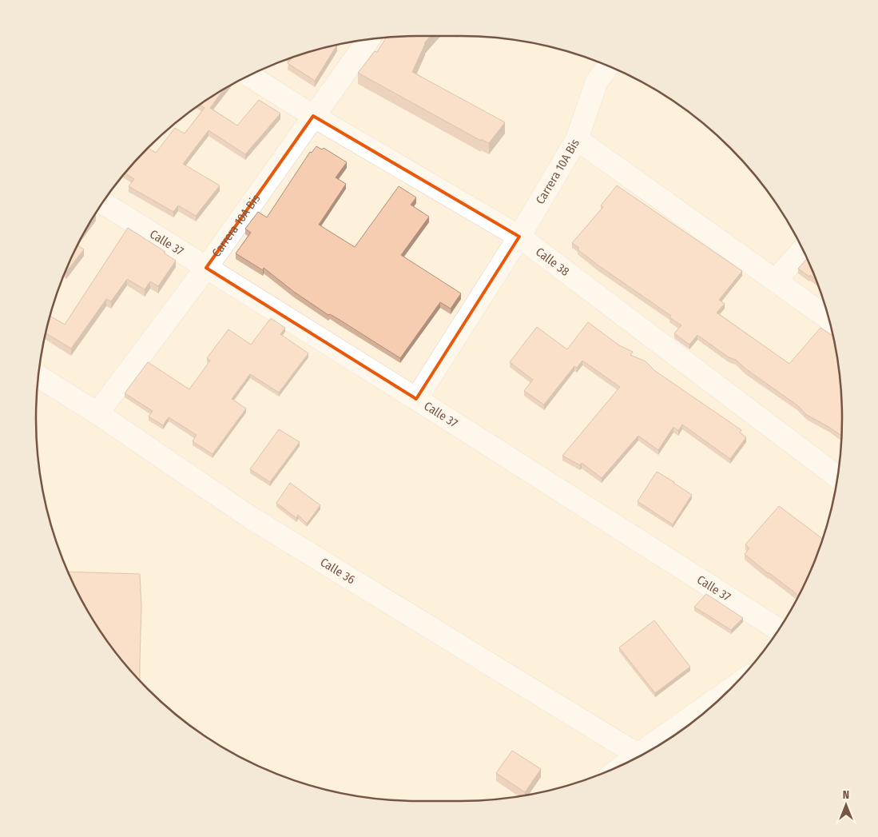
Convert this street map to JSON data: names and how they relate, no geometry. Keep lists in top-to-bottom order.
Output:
{
  "streets": {
    "street": [
      "Carrera 10A Bis",
      "Calle 37",
      "Calle 38",
      "Calle 36"
    ]
  },
  "crossings": [
    ["Carrera 10A Bis", "Calle 37"],
    ["Carrera 10A Bis", "Calle 38"],
    ["Carrera 10A Bis", "Calle 36"]
  ],
  "north": "top"
}
